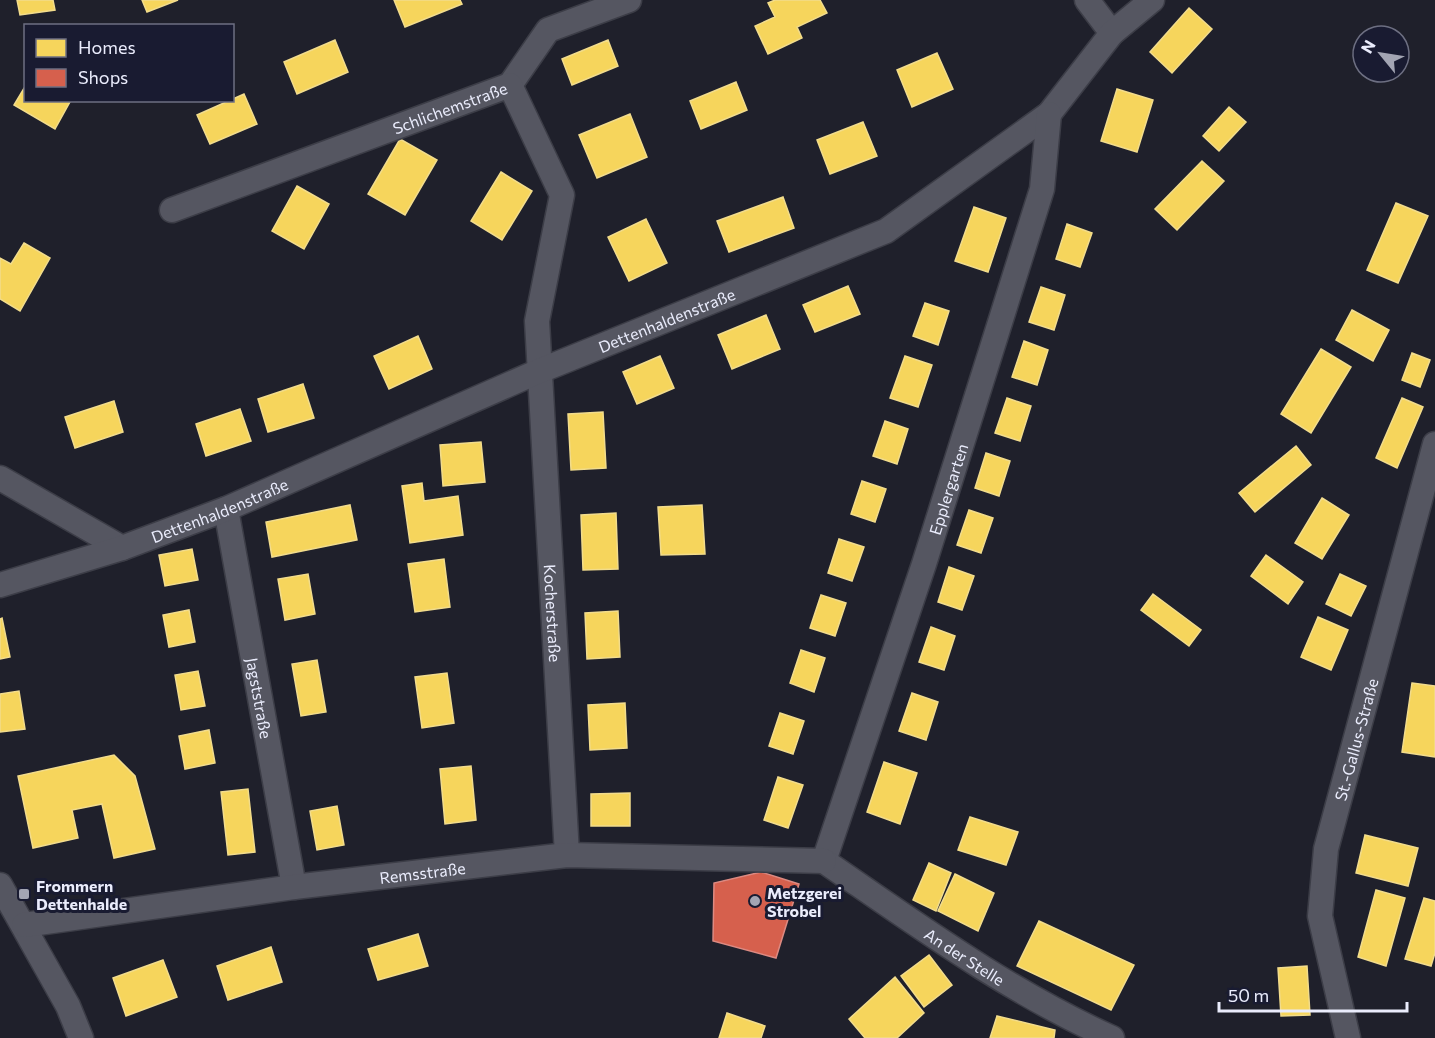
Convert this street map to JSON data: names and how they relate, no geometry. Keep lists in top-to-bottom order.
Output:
{
  "streets": {
    "street": [
      "Schlichemstraße",
      "Dettenhaldenstraße",
      "Epplergarten",
      "Kocherstraße",
      "Jagststraße",
      "St.-Gallus-Straße",
      "Remsstraße",
      "An der Stelle"
    ]
  },
  "crossings": [
    ["Schlichemstraße", "Dettenhaldenstraße"],
    ["Schlichemstraße", "Kocherstraße"],
    ["Dettenhaldenstraße", "Epplergarten"],
    ["Dettenhaldenstraße", "Kocherstraße"],
    ["Dettenhaldenstraße", "Jagststraße"],
    ["Epplergarten", "Remsstraße"],
    ["Epplergarten", "An der Stelle"],
    ["Kocherstraße", "Remsstraße"],
    ["Jagststraße", "Remsstraße"],
    ["Remsstraße", "An der Stelle"]
  ],
  "places": {
    "transit": ["Frommern Dettenhalde"],
    "other": ["Metzgerei Strobel"]
  },
  "legend": ["Homes", "Shops"],
  "scale_bar": "50 m",
  "north": "top left"
}
